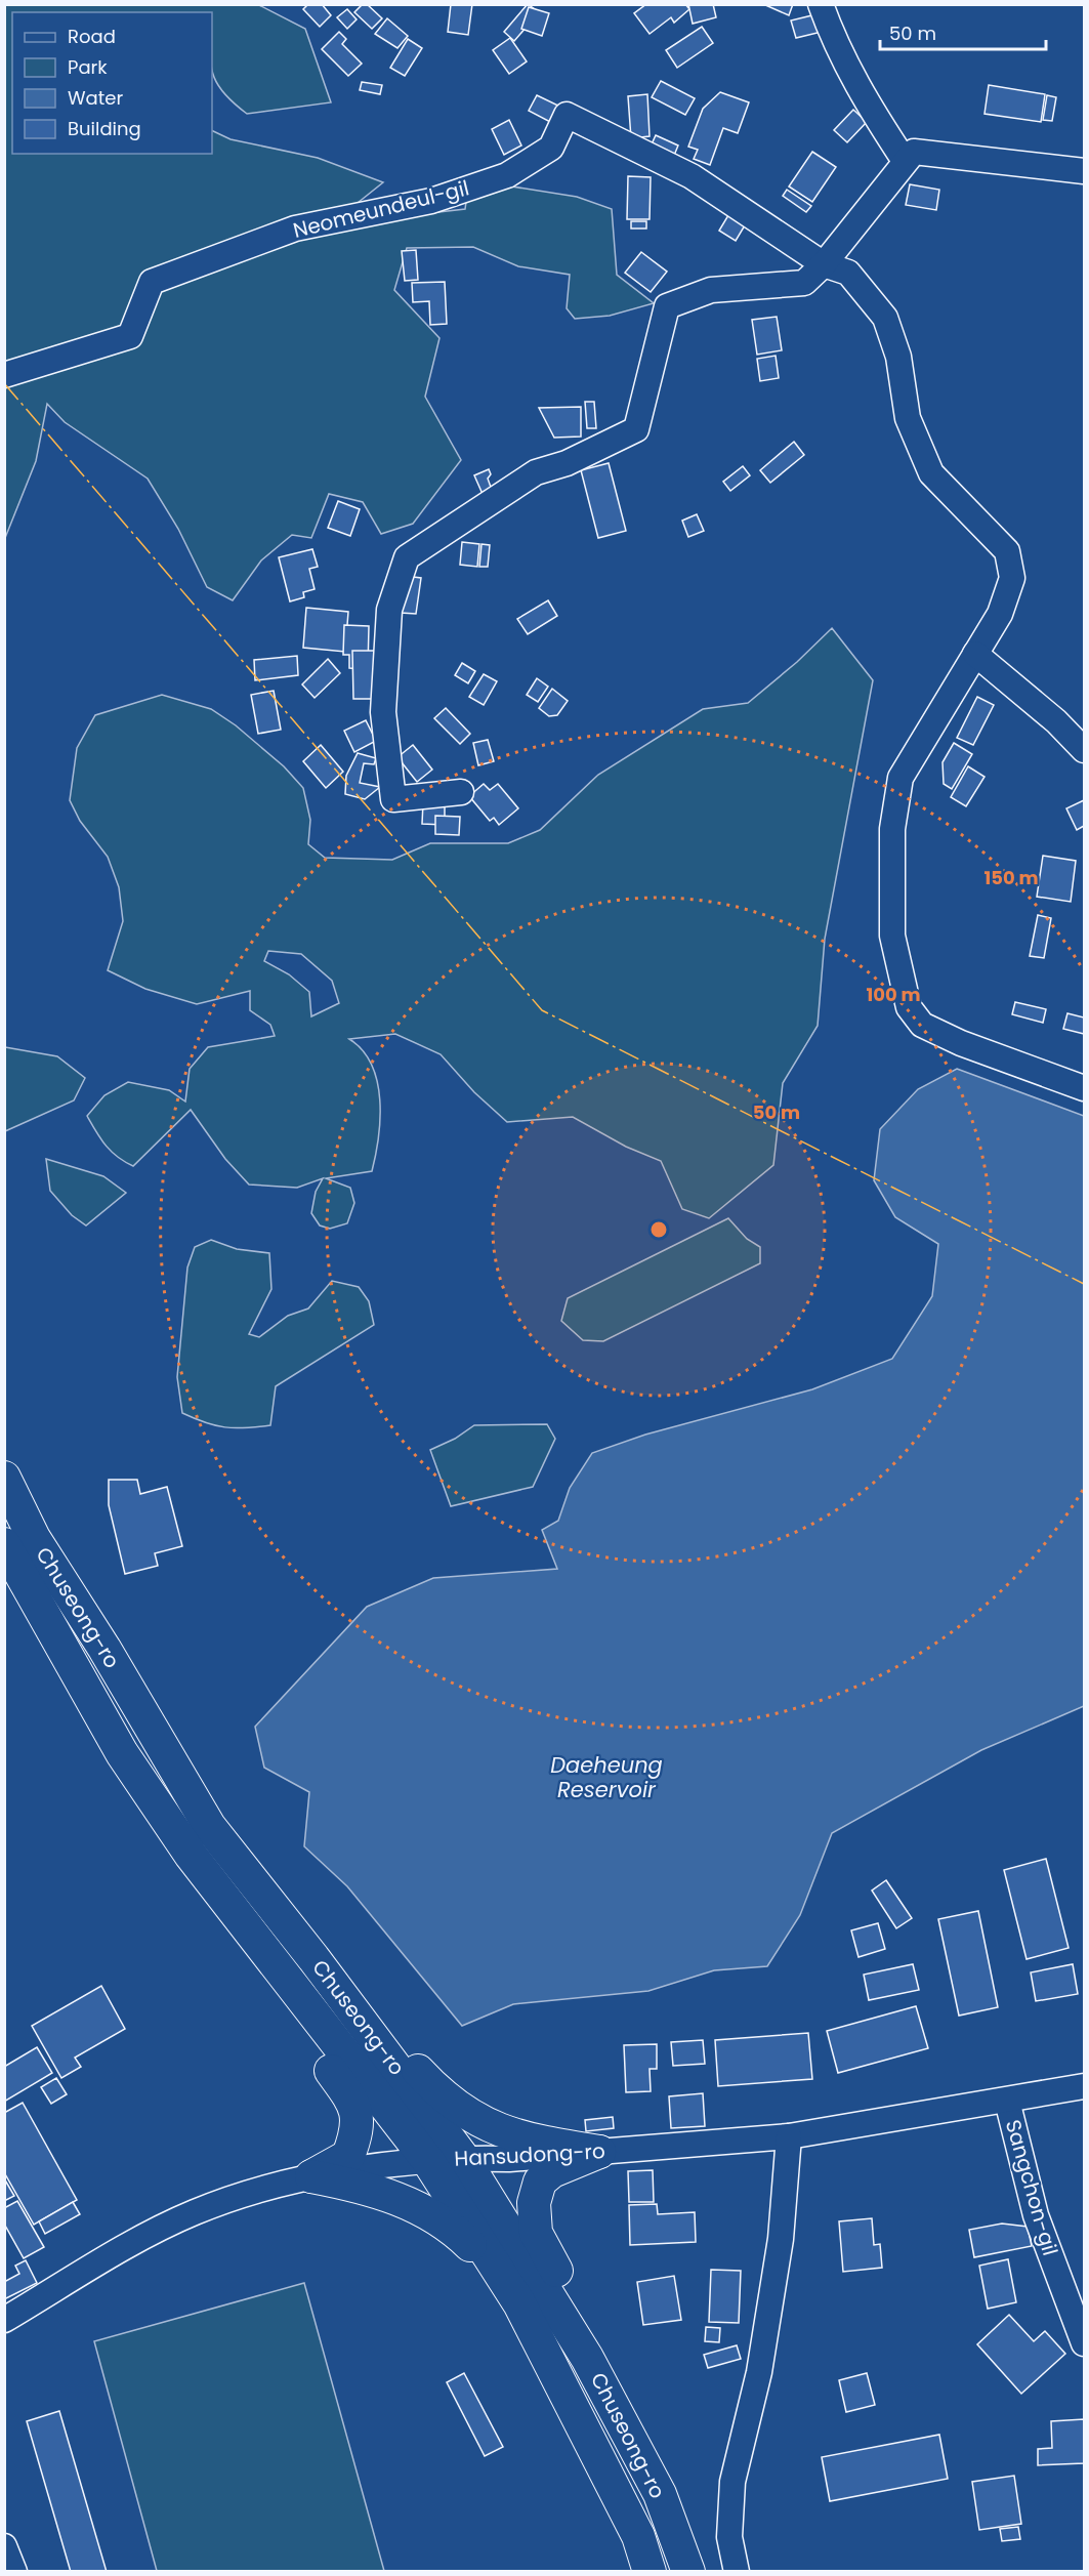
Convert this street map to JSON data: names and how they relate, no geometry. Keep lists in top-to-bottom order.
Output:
{
  "streets": {
    "main road": ["Chuseong-ro"],
    "street": ["Neomeundeul-gil", "Hansudong-ro", "Sangchon-gil"]
  },
  "crossings": [
    ["Chuseong-ro", "Hansudong-ro"],
    ["Hansudong-ro", "Sangchon-gil"]
  ],
  "water": ["Daeheung Reservoir"],
  "legend": [
    "Road",
    "Park",
    "Water",
    "Building"
  ],
  "scale_bar": "50 m",
  "rings": ["150 m", "100 m", "50 m"]
}
